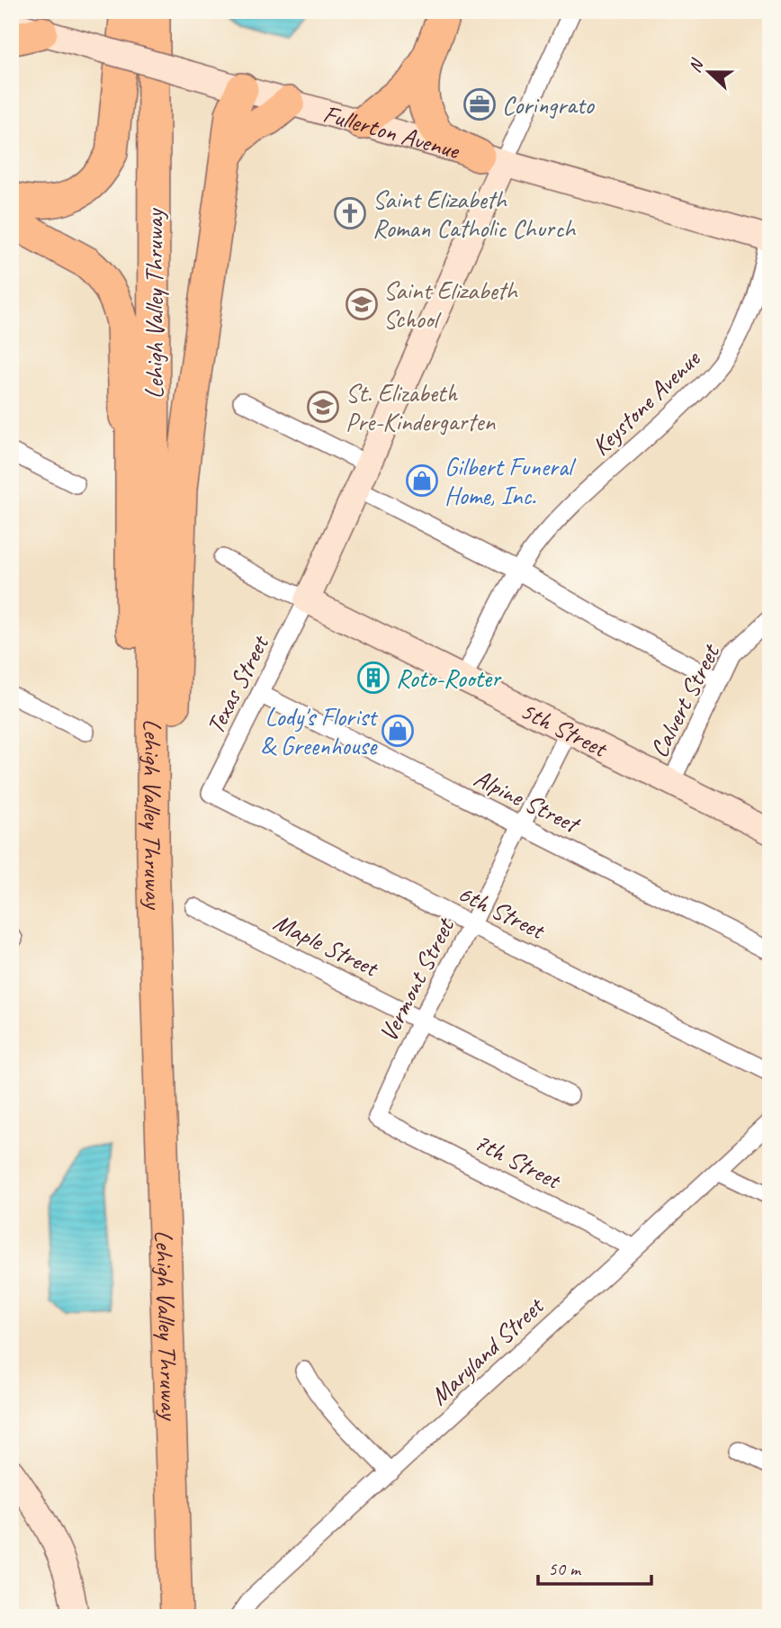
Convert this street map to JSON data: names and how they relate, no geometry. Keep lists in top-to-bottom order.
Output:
{
  "streets": {
    "highway": ["Lehigh Valley Thruway"],
    "street": [
      "Fullerton Avenue",
      "Keystone Avenue",
      "Texas Street",
      "Calvert Street",
      "5th Street",
      "Alpine Street",
      "6th Street",
      "Maple Street",
      "Vermont Street",
      "7th Street",
      "Maryland Street"
    ]
  },
  "crossings": [
    ["Fullerton Avenue", "Keystone Avenue"],
    ["Keystone Avenue", "5th Street"],
    ["Texas Street", "5th Street"],
    ["Texas Street", "Alpine Street"],
    ["Texas Street", "6th Street"],
    ["Calvert Street", "5th Street"],
    ["5th Street", "Vermont Street"],
    ["Alpine Street", "Vermont Street"],
    ["6th Street", "Vermont Street"],
    ["Maple Street", "Vermont Street"],
    ["Vermont Street", "7th Street"],
    ["7th Street", "Maryland Street"]
  ],
  "places": {
    "office": ["Coringrato"],
    "church": ["Saint Elizabeth Roman Catholic Church"],
    "school or university": ["Saint Elizabeth School", "St. Elizabeth Pre-Kindergarten"],
    "shop": ["Gilbert Funeral Home, Inc.", "Lody's Florist & Greenhouse"],
    "building": ["Roto-Rooter"]
  },
  "scale_bar": "50 m",
  "north": "left"
}
